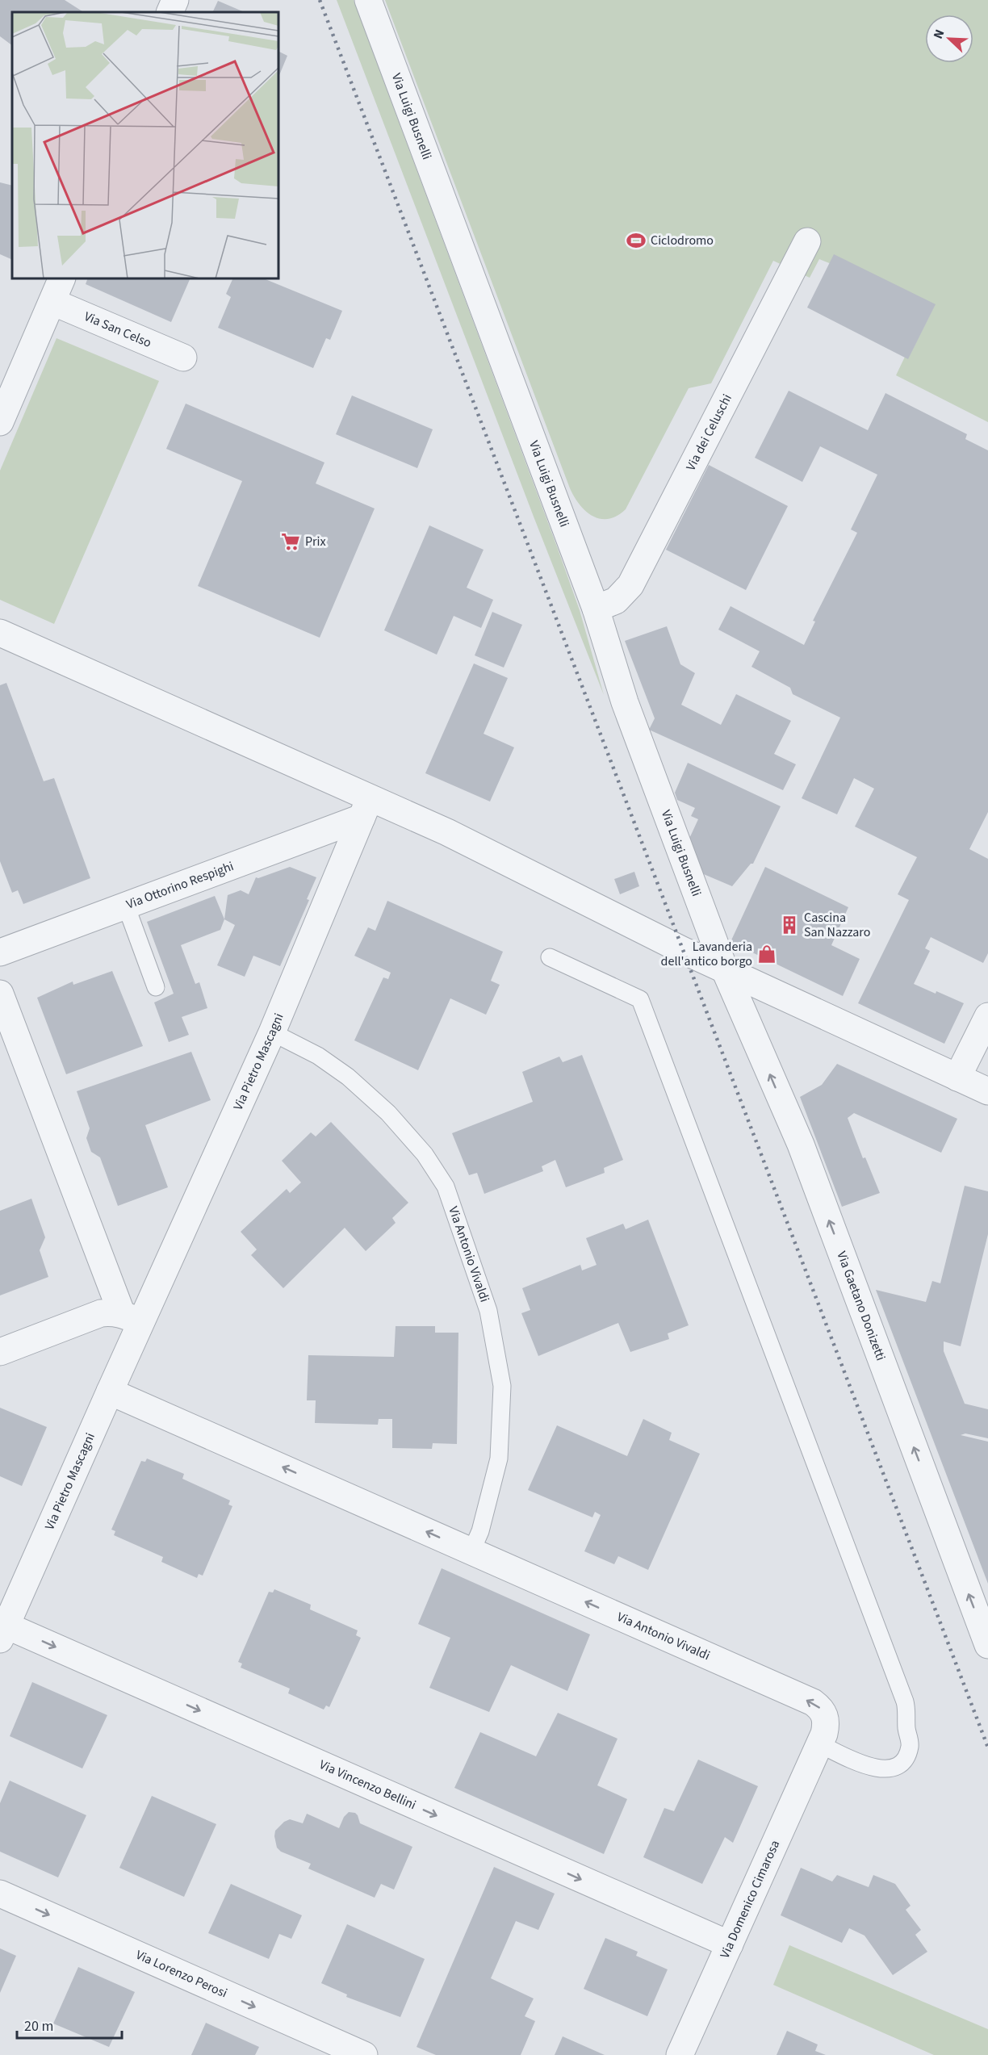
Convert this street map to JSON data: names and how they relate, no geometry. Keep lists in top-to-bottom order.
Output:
{
  "streets": {
    "street": [
      "Via Luigi Busnelli",
      "Via San Celso",
      "Via dei Celuschi",
      "Via Ottorino Respighi",
      "Via Pietro Mascagni",
      "Via Antonio Vivaldi",
      "Via Gaetano Donizetti",
      "Via Vincenzo Bellini",
      "Via Domenico Cimarosa",
      "Via Lorenzo Perosi"
    ]
  },
  "crossings": [
    ["Via Luigi Busnelli", "Via dei Celuschi"],
    ["Via Luigi Busnelli", "Via Gaetano Donizetti"],
    ["Via Ottorino Respighi", "Via Pietro Mascagni"],
    ["Via Pietro Mascagni", "Via Antonio Vivaldi"],
    ["Via Pietro Mascagni", "Via Vincenzo Bellini"],
    ["Via Antonio Vivaldi", "Via Domenico Cimarosa"],
    ["Via Vincenzo Bellini", "Via Domenico Cimarosa"]
  ],
  "one_way": [
    "Via Antonio Vivaldi",
    "Via Gaetano Donizetti",
    "Via Vincenzo Bellini",
    "Via Lorenzo Perosi"
  ],
  "places": {
    "sports": ["Ciclodromo"],
    "supermarket": ["Prix"],
    "building": ["Cascina San Nazzaro"],
    "shop": ["Lavanderia dell'antico borgo"]
  },
  "scale_bar": "20 m",
  "north": "top left"
}
